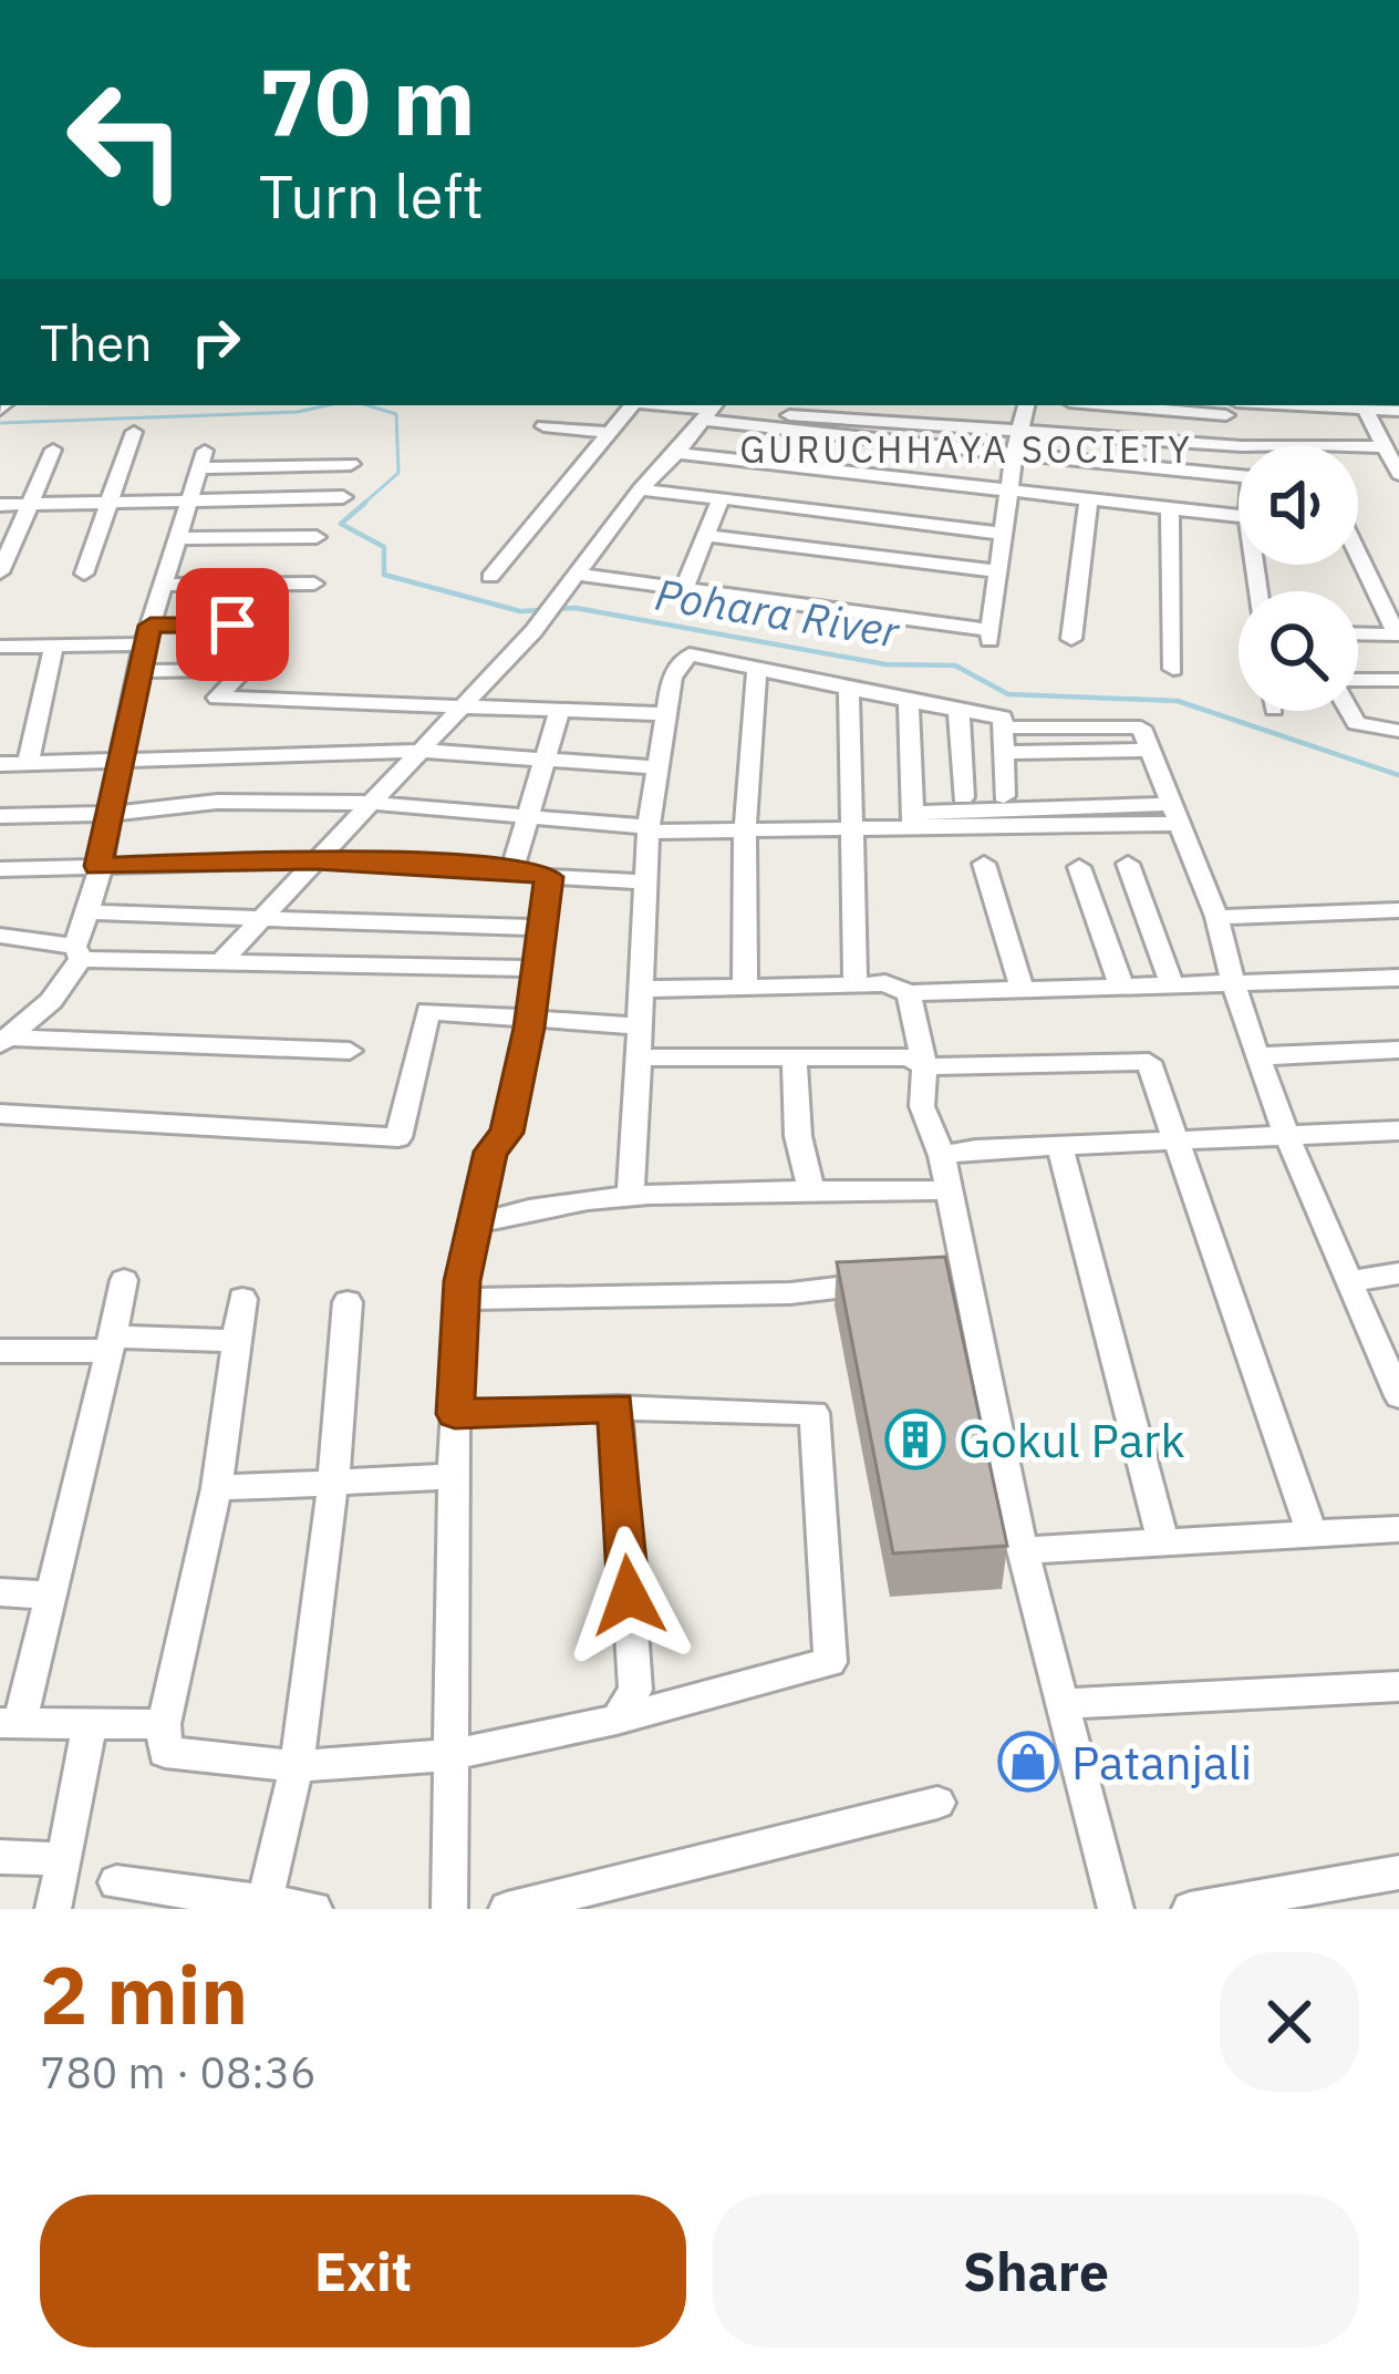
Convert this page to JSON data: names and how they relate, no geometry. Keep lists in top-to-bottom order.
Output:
{
  "districts": ["GURUCHHAYA SOCIETY"],
  "water": ["Pohara River"],
  "places": {
    "building": ["Gokul Park"],
    "shop": ["Patanjali"]
  },
  "page": {
    "turn": ["70 m", "Turn left"],
    "then": "Then",
    "heading": ["2 min", "780 m · 08:36"],
    "buttons": ["Exit", "Share"]
  }
}
